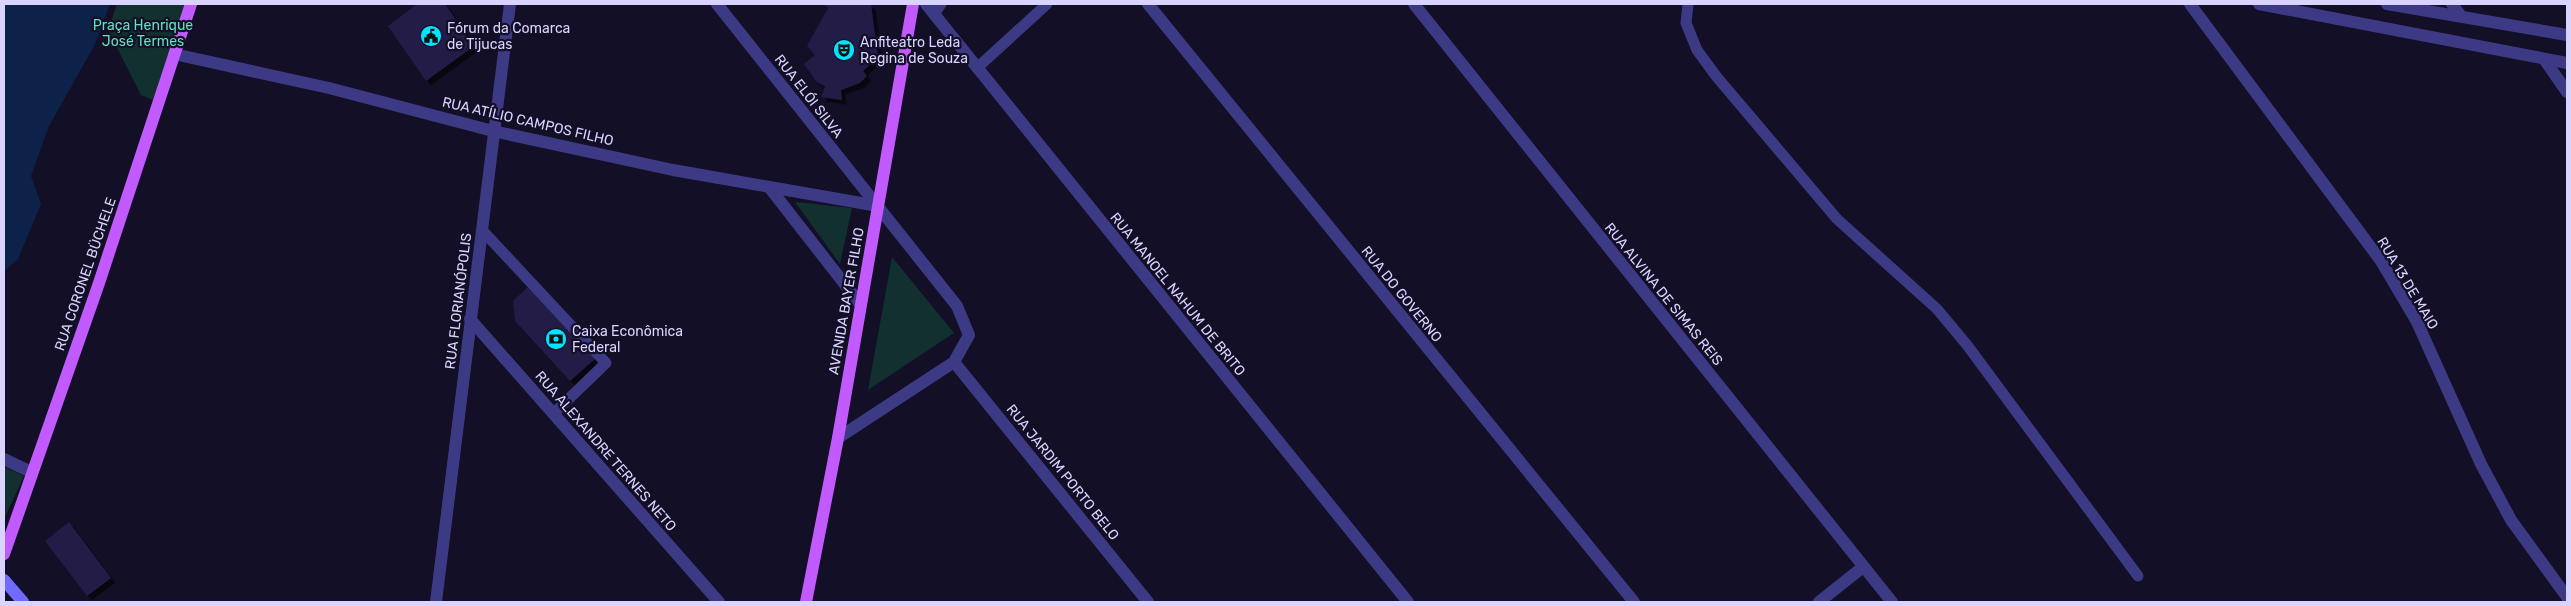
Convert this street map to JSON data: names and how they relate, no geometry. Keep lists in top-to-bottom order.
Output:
{
  "streets": {
    "main road": ["RUA CORONEL BÜCHELE", "AVENIDA BAYER FILHO"],
    "street": [
      "RUA ELÓI SILVA",
      "RUA ATÍLIO CAMPOS FILHO",
      "RUA 13 DE MAIO",
      "RUA MANOEL NAHUM DE BRITO",
      "RUA DO GOVERNO",
      "RUA ALVINA DE SIMAS REIS",
      "RUA FLORIANÓPOLIS",
      "RUA ALEXANDRE TERNES NETO",
      "RUA JARDIM PORTO BELO"
    ]
  },
  "crossings": [
    ["RUA ELÓI SILVA", "RUA ATÍLIO CAMPOS FILHO"],
    ["RUA ELÓI SILVA", "AVENIDA BAYER FILHO"],
    ["RUA ELÓI SILVA", "RUA JARDIM PORTO BELO"],
    ["RUA ATÍLIO CAMPOS FILHO", "RUA CORONEL BÜCHELE"],
    ["RUA ATÍLIO CAMPOS FILHO", "RUA FLORIANÓPOLIS"],
    ["RUA ATÍLIO CAMPOS FILHO", "AVENIDA BAYER FILHO"],
    ["RUA FLORIANÓPOLIS", "RUA ALEXANDRE TERNES NETO"]
  ],
  "parks": ["Praça Henrique José Termes"],
  "places": {
    "public building": ["Fórum da Comarca de Tijucas"],
    "theatre": ["Anfiteatro Leda Regina de Souza"],
    "bank": ["Caixa Econômica Federal"]
  }
}
